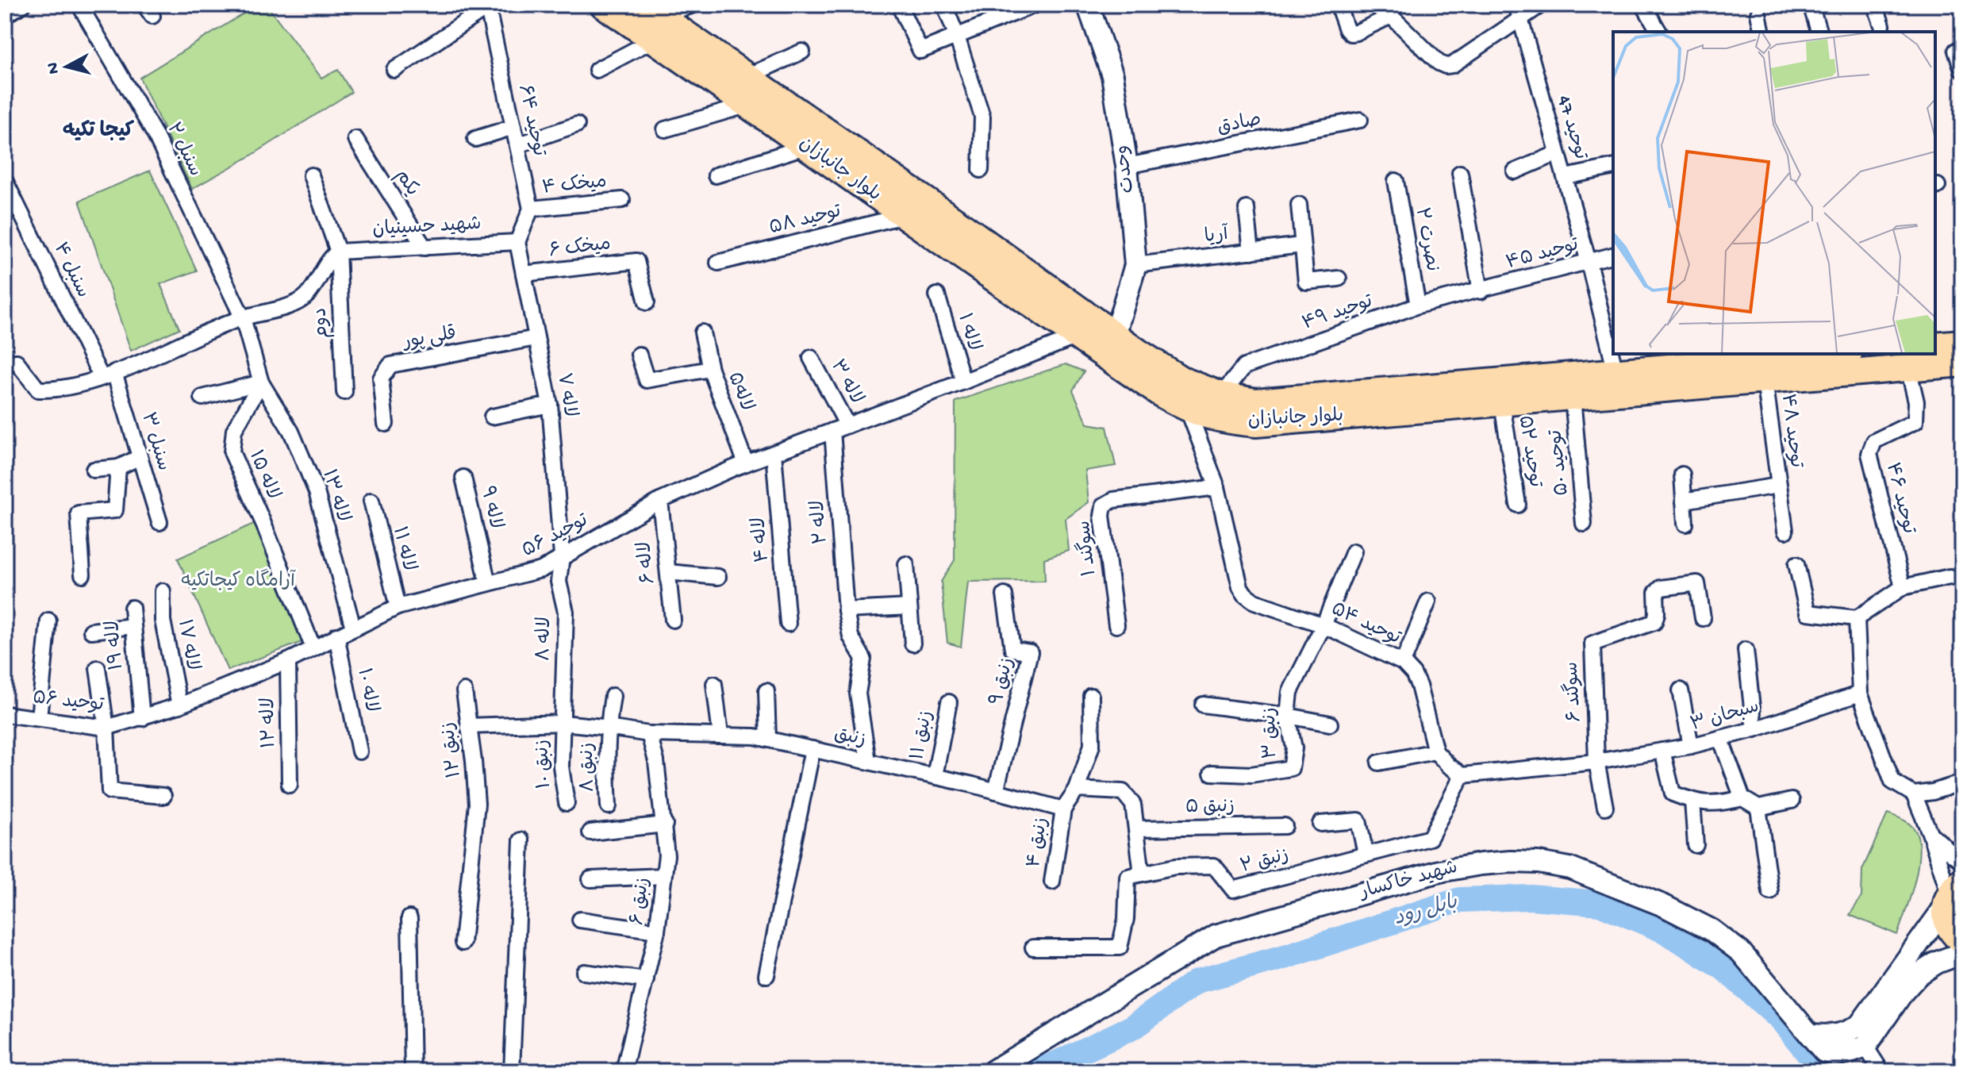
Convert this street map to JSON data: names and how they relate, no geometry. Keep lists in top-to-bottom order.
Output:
{
  "streets": {
    "highway": ["بلوار جانبازان"],
    "main road": ["وحدت", "شهید خاکسار"],
    "street": [
      "توحید ۶۴",
      "صادق",
      "توحید 47",
      "سنبل ۲",
      "یکم",
      "میخک ۴",
      "توحید ۵۸",
      "شهید حسینیان",
      "آریا",
      "نصرت ۲",
      "میخک ۶",
      "توحید ۴۵",
      "سنبل ۴",
      "توحید ۴۹",
      "دوم",
      "لاله ۱",
      "قلی پور",
      "لاله ۳",
      "لاله۵",
      "لاله ۷",
      "توحید ۴۸",
      "سنبل ۳",
      "توحید ۵۲",
      "توحید ۵۰",
      "لاله ۱۵",
      "لاله ۱۳",
      "توحید ۴۶",
      "لاله ۹",
      "لاله ۲",
      "توحید ۵۶",
      "لاله ۴",
      "سوگند ۱",
      "لاله ۱۱",
      "لاله ۶",
      "توحید ۵۴",
      "لاله ۸",
      "لاله ۱۹",
      "لاله ۱۷",
      "زنبق ۹",
      "لاله ۱۰",
      "سوگند ۶",
      "سبحان ۳",
      "لاله ۱۲",
      "زنبق ۳",
      "زنبق ۱۱",
      "زنبق",
      "زنبق ۱۲",
      "زنبق ۱۰",
      "زنبق ۸",
      "زنبق ۵",
      "زنبق ۴",
      "زنبق ۲",
      "زنبق ۶"
    ]
  },
  "crossings": [
    ["توحید ۶۴", "میخک ۴"],
    ["صادق", "وحدت"],
    ["توحید 47", "بلوار جانبازان"],
    ["توحید 47", "توحید ۴۵"],
    ["وحدت", "بلوار جانبازان"],
    ["وحدت", "آریا"],
    ["بلوار جانبازان", "توحید ۵۸"],
    ["بلوار جانبازان", "توحید ۴۹"],
    ["بلوار جانبازان", "توحید ۴۸"],
    ["بلوار جانبازان", "توحید ۵۲"],
    ["بلوار جانبازان", "توحید ۵۰"],
    ["بلوار جانبازان", "توحید ۴۶"],
    ["بلوار جانبازان", "توحید ۵۶"],
    ["بلوار جانبازان", "توحید ۵۴"],
    ["یکم", "شهید حسینیان"],
    ["شهید حسینیان", "دوم"],
    ["شهید حسینیان", "لاله ۷"],
    ["نصرت ۲", "توحید ۴۹"],
    ["میخک ۶", "لاله ۷"],
    ["توحید ۴۵", "توحید ۴۹"],
    ["سنبل ۴", "سنبل ۳"],
    ["لاله ۱", "توحید ۵۶"],
    ["قلی پور", "لاله ۷"],
    ["لاله ۳", "توحید ۵۶"],
    ["لاله۵", "توحید ۵۶"],
    ["لاله ۷", "توحید ۵۶"],
    ["لاله ۷", "لاله ۸"],
    ["لاله ۱۵", "لاله ۱۳"],
    ["لاله ۱۵", "توحید ۵۶"],
    ["لاله ۱۳", "توحید ۵۶"],
    ["لاله ۹", "توحید ۵۶"],
    ["لاله ۲", "توحید ۵۶"],
    ["لاله ۲", "زنبق"],
    ["توحید ۵۶", "لاله ۴"],
    ["توحید ۵۶", "لاله ۱۱"],
    ["توحید ۵۶", "لاله ۶"],
    ["توحید ۵۶", "لاله ۸"],
    ["توحید ۵۶", "لاله ۱۹"],
    ["توحید ۵۶", "لاله ۱۷"],
    ["توحید ۵۶", "لاله ۱۰"],
    ["توحید ۵۶", "لاله ۱۲"],
    ["سوگند ۱", "توحید ۵۴"],
    ["توحید ۵۴", "زنبق ۳"],
    ["لاله ۸", "زنبق"],
    ["لاله ۸", "زنبق ۱۰"],
    ["زنبق ۹", "زنبق"],
    ["سوگند ۶", "سبحان ۳"],
    ["زنبق ۱۱", "زنبق"],
    ["زنبق", "زنبق ۱۲"],
    ["زنبق", "زنبق ۱۰"],
    ["زنبق", "زنبق ۸"],
    ["زنبق", "زنبق ۴"],
    ["زنبق", "زنبق ۶"]
  ],
  "districts": ["کیجا تکیه"],
  "water": ["بابل رود"],
  "parks": ["آرامگاه کیجاتکیه"],
  "north": "left"
}
